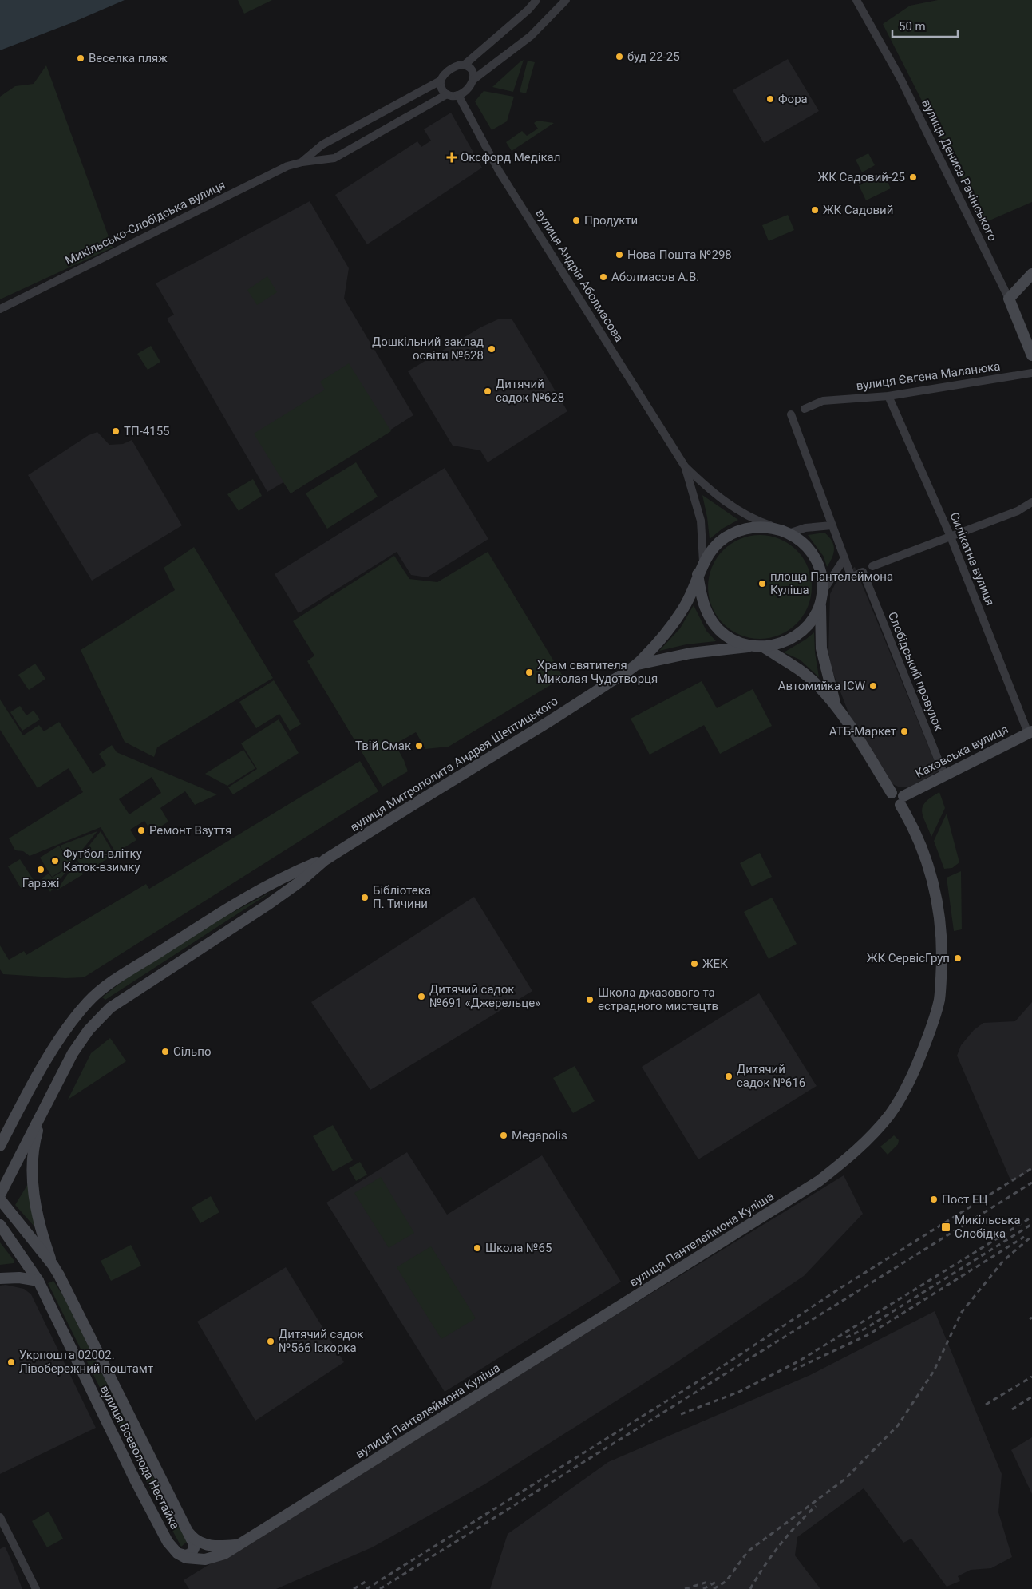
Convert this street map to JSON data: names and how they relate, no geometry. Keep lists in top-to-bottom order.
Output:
{
  "streets": {
    "main road": [
      "вулиця Дениса Рачінського",
      "Каховська вулиця",
      "вулиця Митрополита Андрея Шептицького",
      "вулиця Пантелеймона Куліша",
      "вулиця Всеволода Нестайка"
    ],
    "street": [
      "Микільсько-Слобідська вулиця",
      "вулиця Андрія Аболмасова",
      "вулиця Євгена Маланюка",
      "Силікатна вулиця",
      "Слобідський провулок"
    ]
  },
  "crossings": [
    ["Микільсько-Слобідська вулиця", "вулиця Андрія Аболмасова"],
    ["вулиця Андрія Аболмасова", "вулиця Митрополита Андрея Шептицького"],
    ["вулиця Євгена Маланюка", "Силікатна вулиця"],
    ["Силікатна вулиця", "Каховська вулиця"],
    ["Слобідський провулок", "Каховська вулиця"],
    ["Каховська вулиця", "вулиця Пантелеймона Куліша"],
    ["вулиця Пантелеймона Куліша", "вулиця Всеволода Нестайка"]
  ],
  "places": {
    "other": [
      "буд 22-25",
      "Веселка пляж",
      "Фора",
      "ЖК Садовий-25",
      "ЖК Садовий",
      "Продукти",
      "Нова Пошта №298",
      "Аболмасов А.В.",
      "Дошкільний заклад освіти №628",
      "Дитячий садок №628",
      "ТП-4155",
      "площа Пантелеймона Куліша",
      "Храм святителя Миколая Чудотворця",
      "Автомийка ICW",
      "АТБ-Маркет",
      "Твій Смак",
      "Ремонт Взуття",
      "Футбол-влітку Каток-взимку",
      "Гаражі",
      "Бібліотека П. Тичини",
      "ЖК СервісГруп",
      "ЖЕК",
      "Дитячий садок №691 «Джерельце»",
      "Школа джазового та естрадного мистецтв",
      "Сільпо",
      "Дитячий садок №616",
      "Megapolis",
      "Пост ЕЦ",
      "Школа №65",
      "Дитячий садок №566 Іскорка",
      "Укрпошта 02002. Лівобережний поштамт"
    ],
    "health": ["Оксфорд Медікал"],
    "transit": ["Микільська Слобідка"]
  },
  "scale_bar": "50 m"
}
